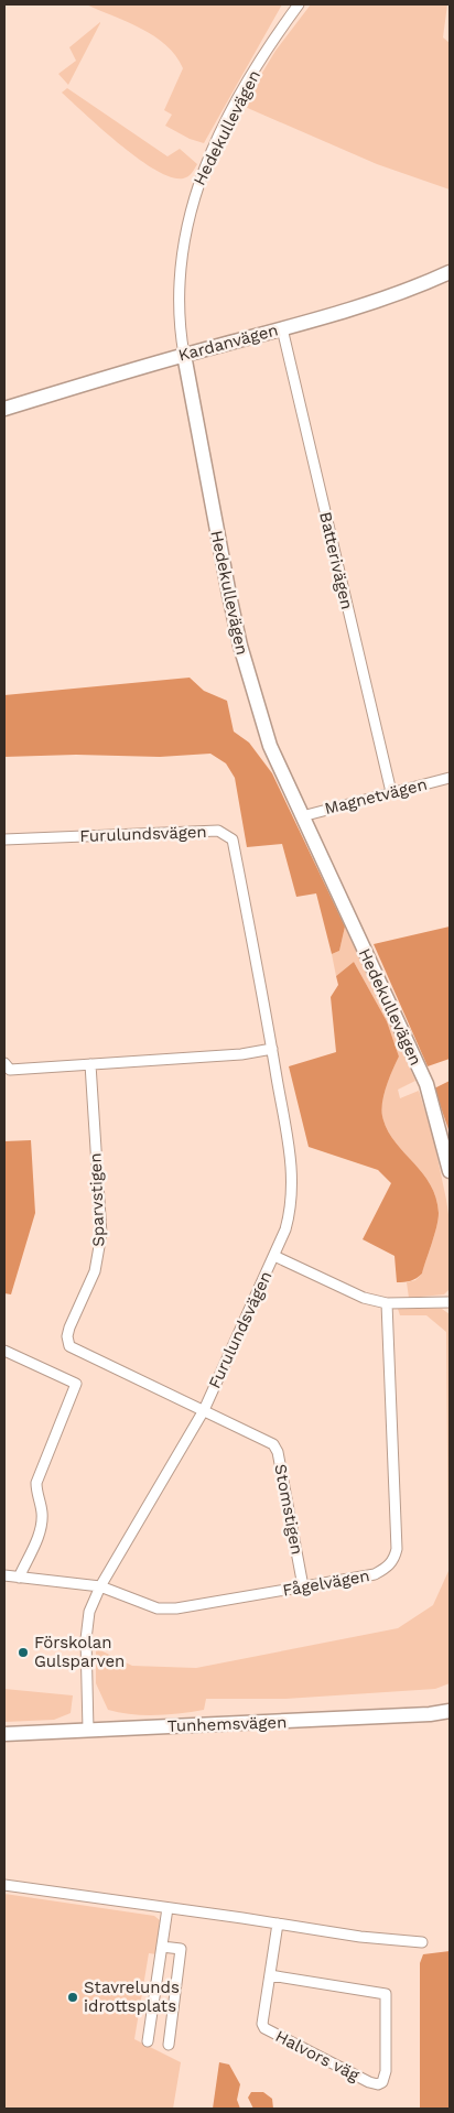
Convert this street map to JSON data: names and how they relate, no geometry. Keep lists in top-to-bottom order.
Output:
{
  "streets": {
    "street": [
      "Hedekullevägen",
      "Kardanvägen",
      "Batterivägen",
      "Magnetvägen",
      "Furulundsvägen",
      "Sparvstigen",
      "Stomstigen",
      "Fågelvägen",
      "Tunhemsvägen",
      "Halvors väg"
    ]
  },
  "crossings": [
    ["Hedekullevägen", "Kardanvägen"],
    ["Hedekullevägen", "Magnetvägen"],
    ["Kardanvägen", "Batterivägen"],
    ["Batterivägen", "Magnetvägen"],
    ["Furulundsvägen", "Sparvstigen"],
    ["Furulundsvägen", "Stomstigen"],
    ["Furulundsvägen", "Fågelvägen"],
    ["Furulundsvägen", "Tunhemsvägen"],
    ["Sparvstigen", "Stomstigen"],
    ["Stomstigen", "Fågelvägen"]
  ],
  "places": ["Förskolan Gulsparven", "Stavrelunds idrottsplats"]
}
